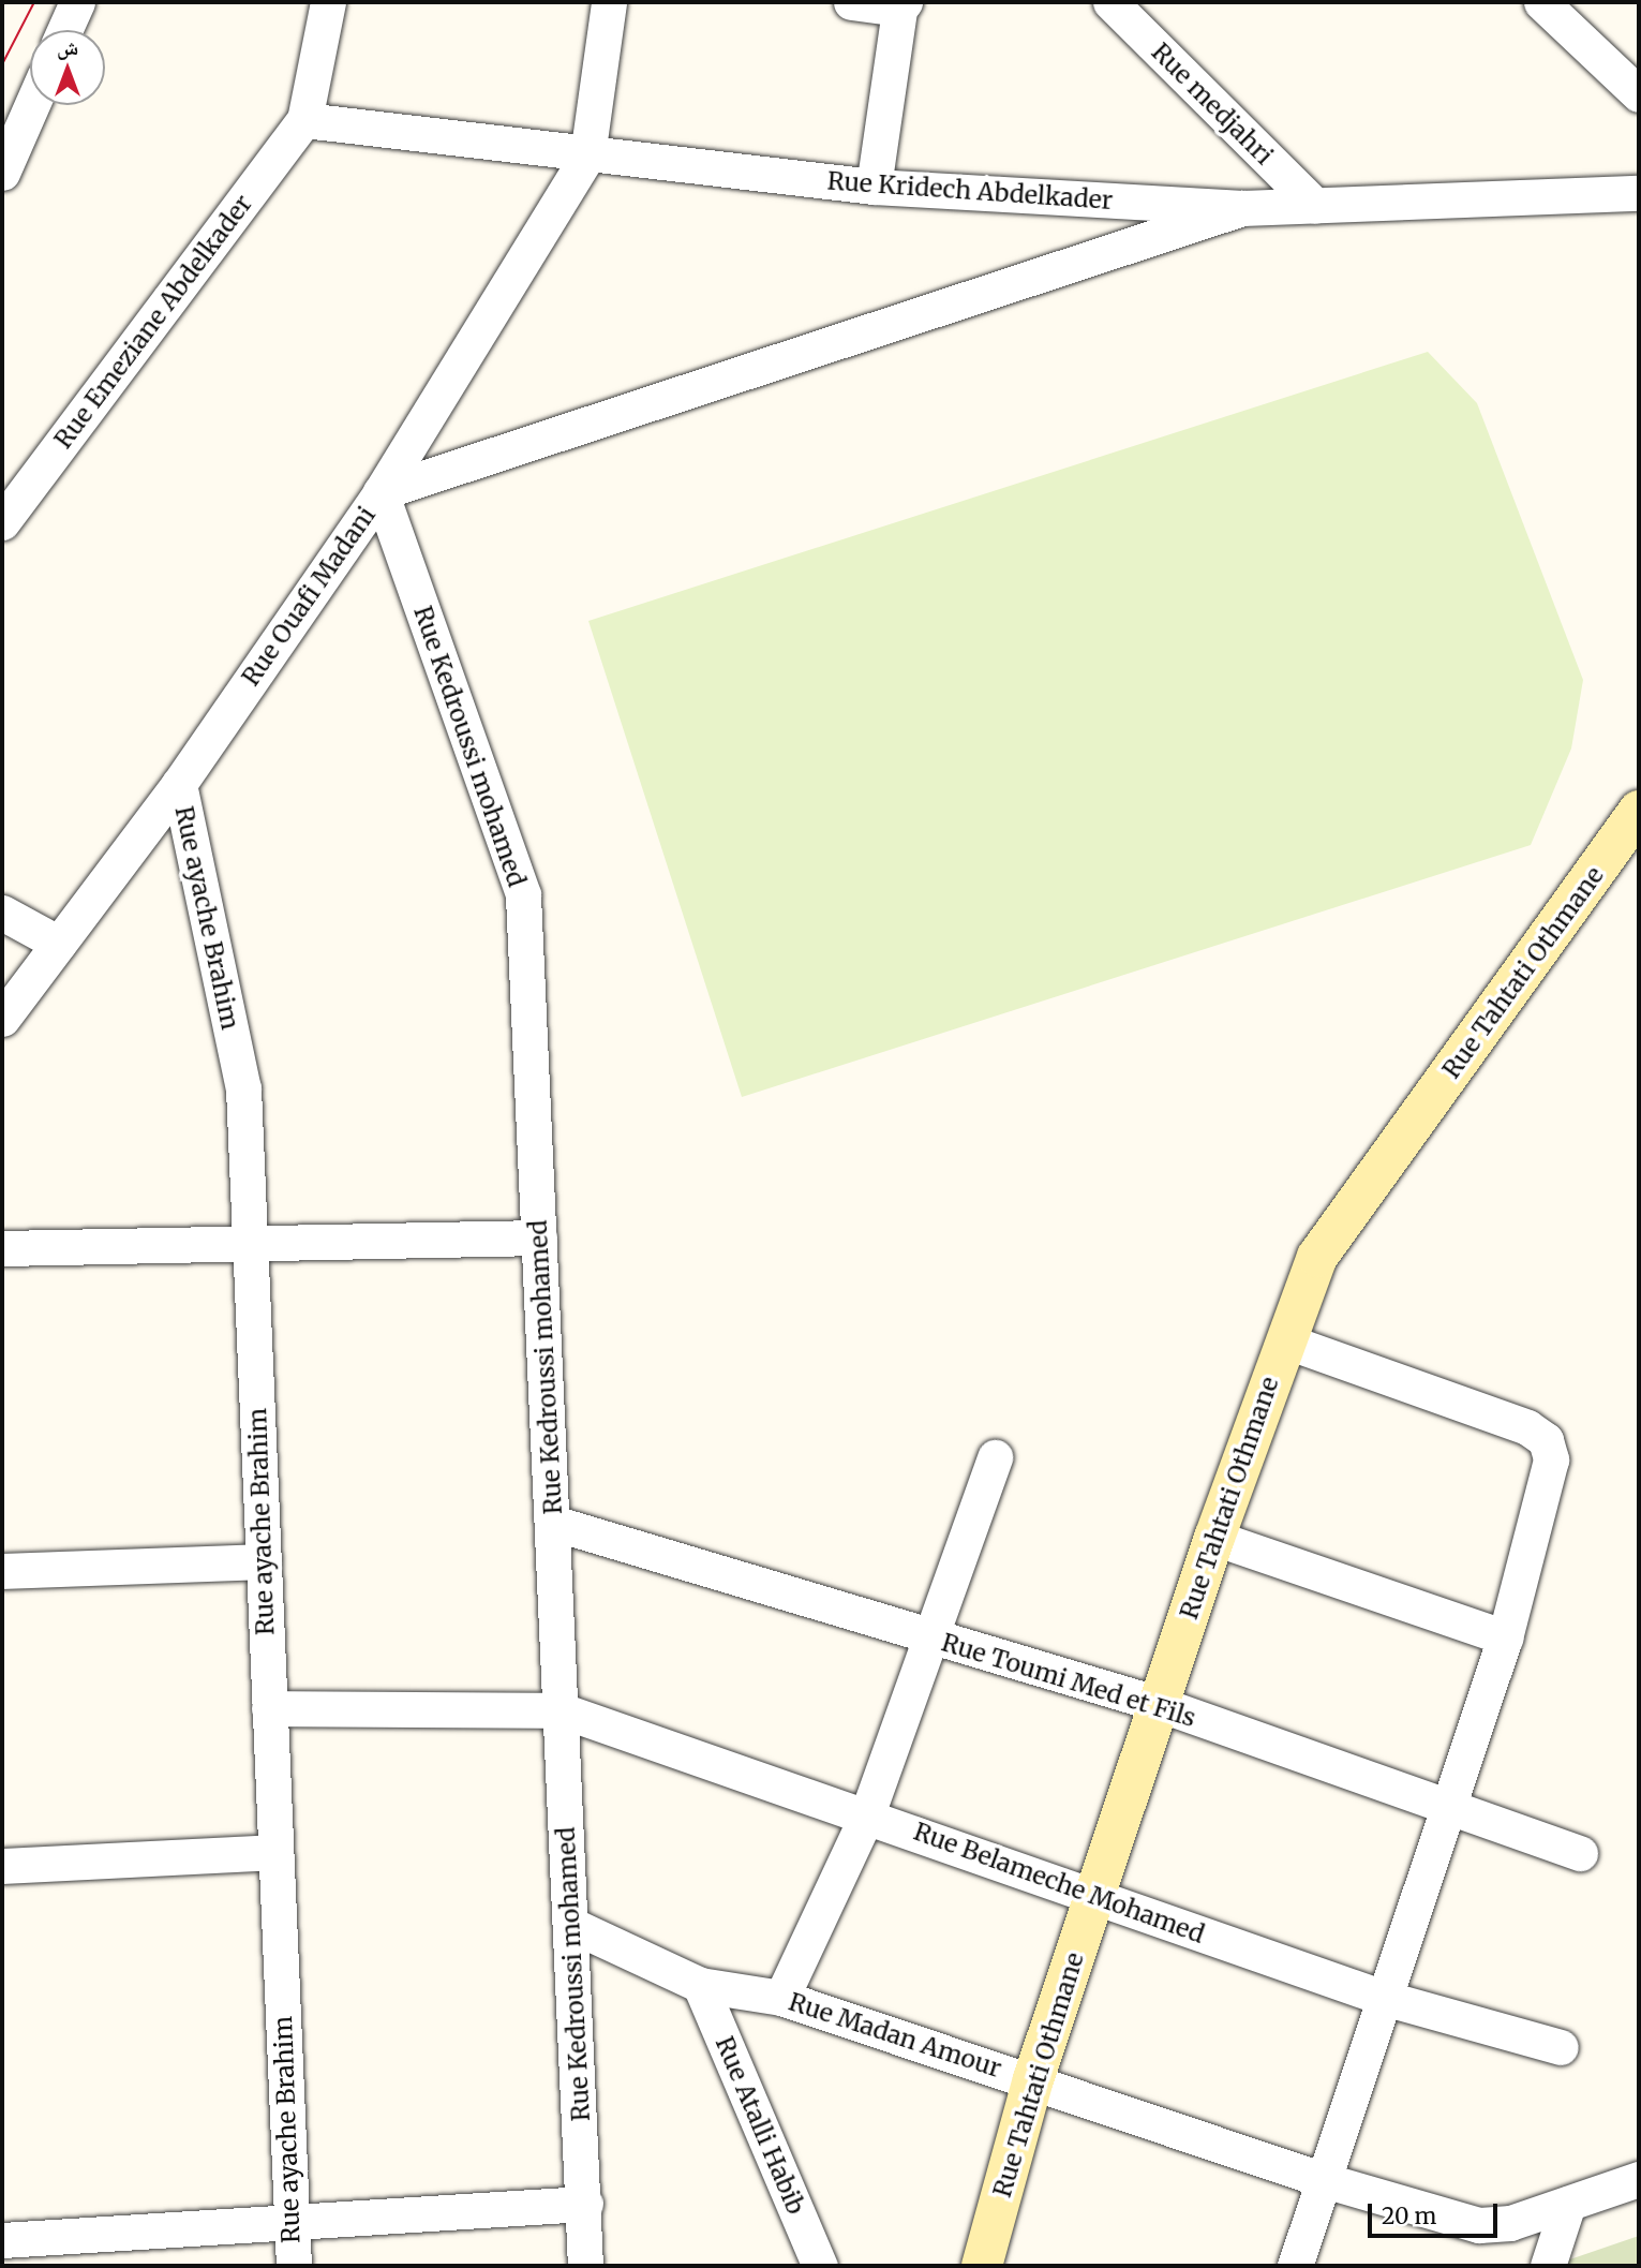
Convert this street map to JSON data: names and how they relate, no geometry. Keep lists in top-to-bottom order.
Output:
{
  "streets": {
    "main road": ["Rue Tahtati Othmane"],
    "street": [
      "Rue medjahri",
      "Rue Kridech Abdelkader",
      "Rue Emeziane Abdelkader",
      "Rue Ouafi Madani",
      "Rue Kedroussi mohamed",
      "Rue ayache Brahim",
      "Rue Toumi Med et Fils",
      "Rue Belameche Mohamed",
      "Rue Madan Amour",
      "Rue Atalli Habib"
    ]
  },
  "crossings": [
    ["Rue medjahri", "Rue Kridech Abdelkader"],
    ["Rue Kridech Abdelkader", "Rue Emeziane Abdelkader"],
    ["Rue Kridech Abdelkader", "Rue Ouafi Madani"],
    ["Rue Ouafi Madani", "Rue Kedroussi mohamed"],
    ["Rue Ouafi Madani", "Rue ayache Brahim"],
    ["Rue Kedroussi mohamed", "Rue Toumi Med et Fils"],
    ["Rue Kedroussi mohamed", "Rue Belameche Mohamed"],
    ["Rue Kedroussi mohamed", "Rue Madan Amour"],
    ["Rue ayache Brahim", "Rue Belameche Mohamed"],
    ["Rue Tahtati Othmane", "Rue Toumi Med et Fils"],
    ["Rue Tahtati Othmane", "Rue Belameche Mohamed"],
    ["Rue Tahtati Othmane", "Rue Madan Amour"],
    ["Rue Madan Amour", "Rue Atalli Habib"]
  ],
  "scale_bar": "20 m",
  "north": "top"
}
